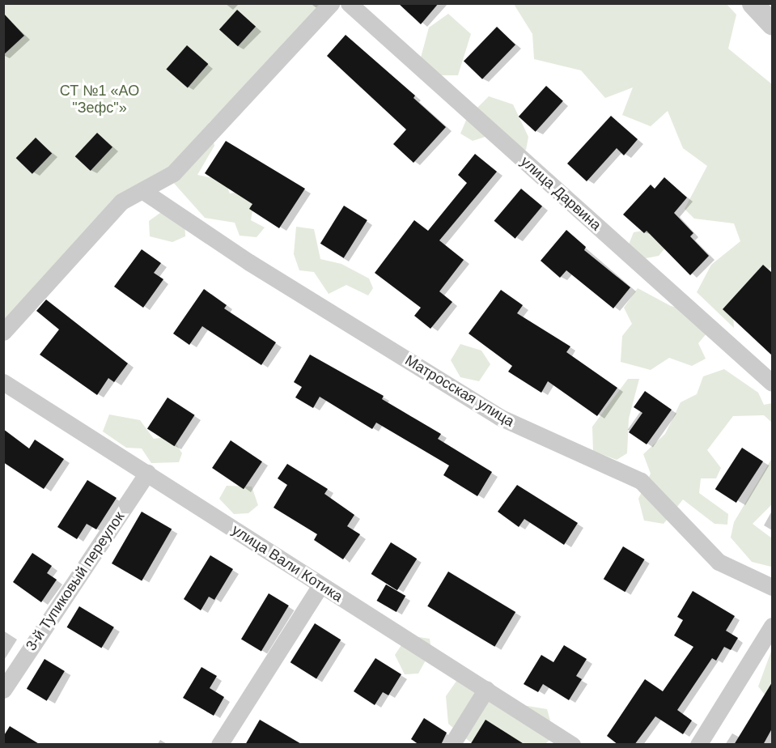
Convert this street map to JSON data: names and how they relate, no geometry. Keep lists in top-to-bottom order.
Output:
{
  "streets": {
    "street": [
      "улица Дарвина",
      "Матросская улица",
      "улица Вали Котика",
      "3-й Тупиковый переулок"
    ]
  },
  "crossings": [
    ["улица Вали Котика", "3-й Тупиковый переулок"]
  ],
  "parks": ["СТ №1 «АО \"Зефс\"»"]
}
